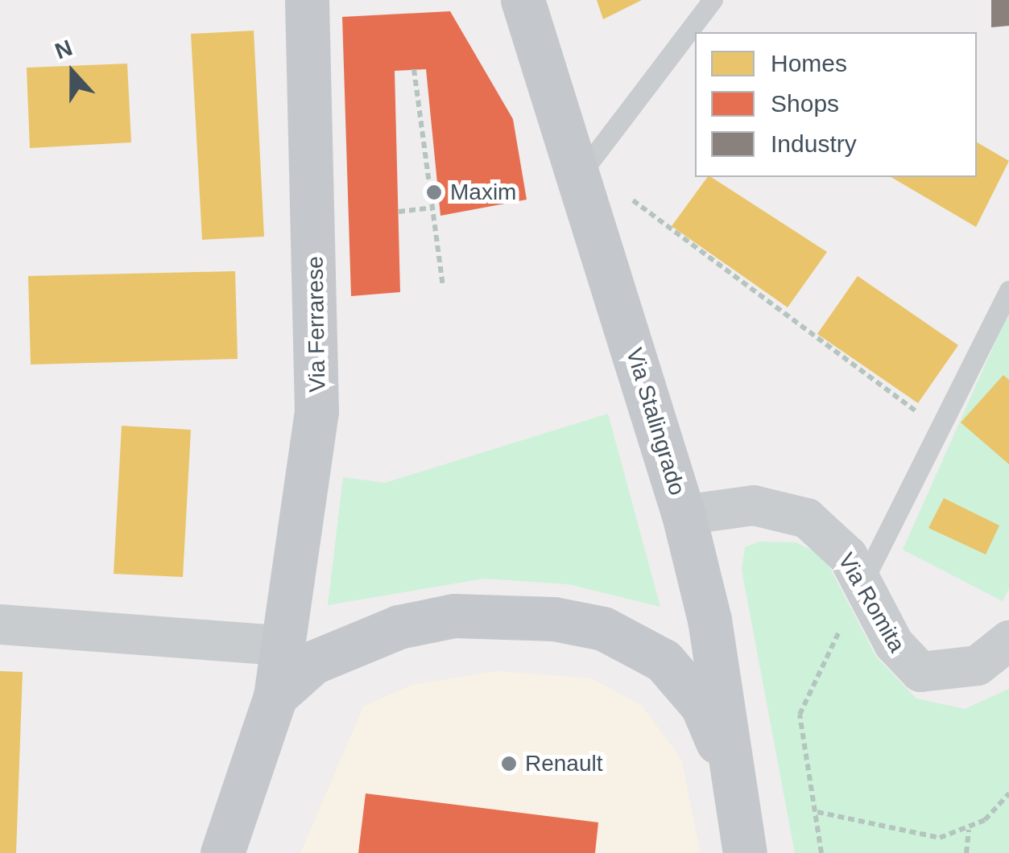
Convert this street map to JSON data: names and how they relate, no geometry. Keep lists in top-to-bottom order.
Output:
{
  "streets": {
    "main road": ["Via Ferrarese", "Via Stalingrado"],
    "street": ["Via Romita"]
  },
  "crossings": [
    ["Via Stalingrado", "Via Romita"]
  ],
  "places": ["Maxim", "Renault"],
  "legend": ["Homes", "Shops", "Industry"],
  "north": "top"
}
